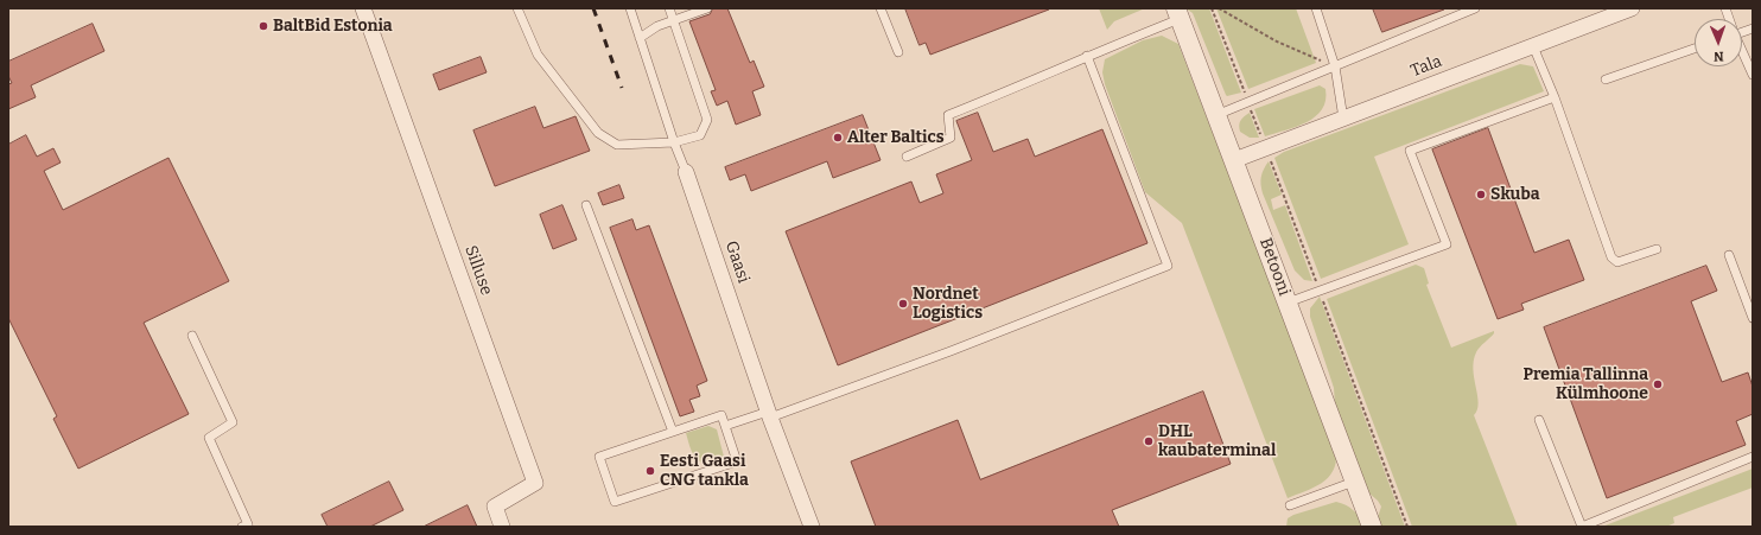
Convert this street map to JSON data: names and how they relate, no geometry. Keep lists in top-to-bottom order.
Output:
{
  "streets": {
    "street": [
      "Tala",
      "Gaasi",
      "Betooni",
      "Silluse"
    ]
  },
  "crossings": [
    ["Tala", "Betooni"]
  ],
  "places": [
    "BaltBid Estonia",
    "Alter Baltics",
    "Skuba",
    "Nordnet Logistics",
    "Premia Tallinna Külmhoone",
    "DHL kaubaterminal",
    "Eesti Gaasi CNG tankla"
  ],
  "north": "bottom"
}
